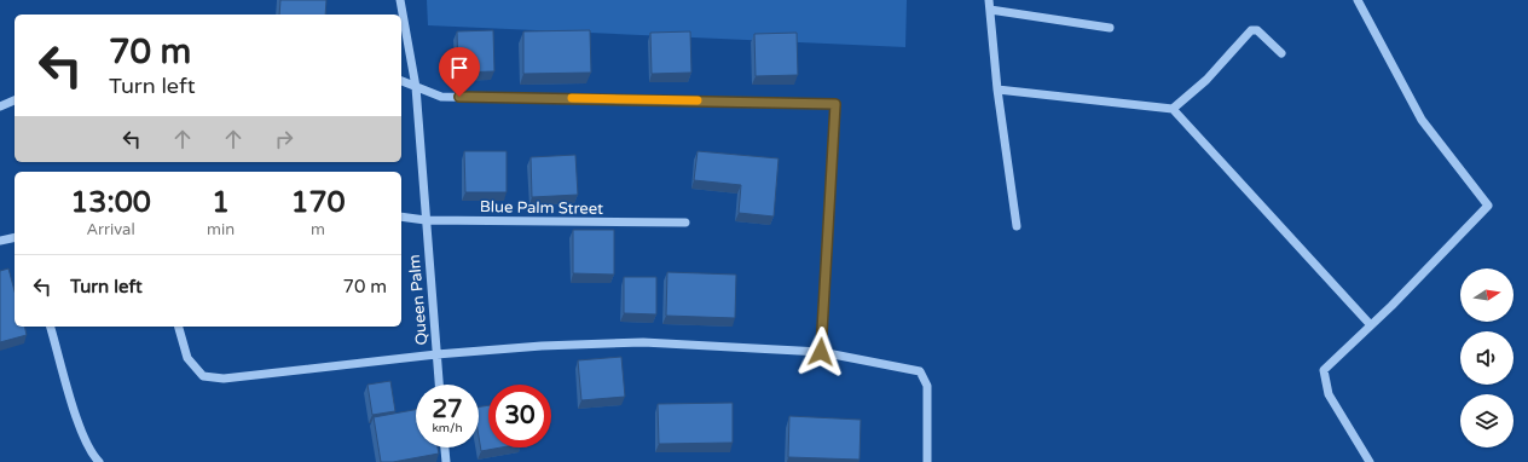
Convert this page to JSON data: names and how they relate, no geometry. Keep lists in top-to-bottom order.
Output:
{
  "streets": {
    "street": ["Blue Palm Street", "Queen Palm"]
  },
  "crossings": [
    ["Blue Palm Street", "Queen Palm"]
  ],
  "north": "right",
  "page": {
    "turn": ["70 m", "Turn left"],
    "eta": [
      "13:00",
      "Arrival",
      "1",
      "min",
      "170",
      "m"
    ],
    "list": [
      {
        "name": "Turn left",
        "value": "70 m"
      }
    ],
    "speed": "27 km/h",
    "limit": "30"
  }
}
